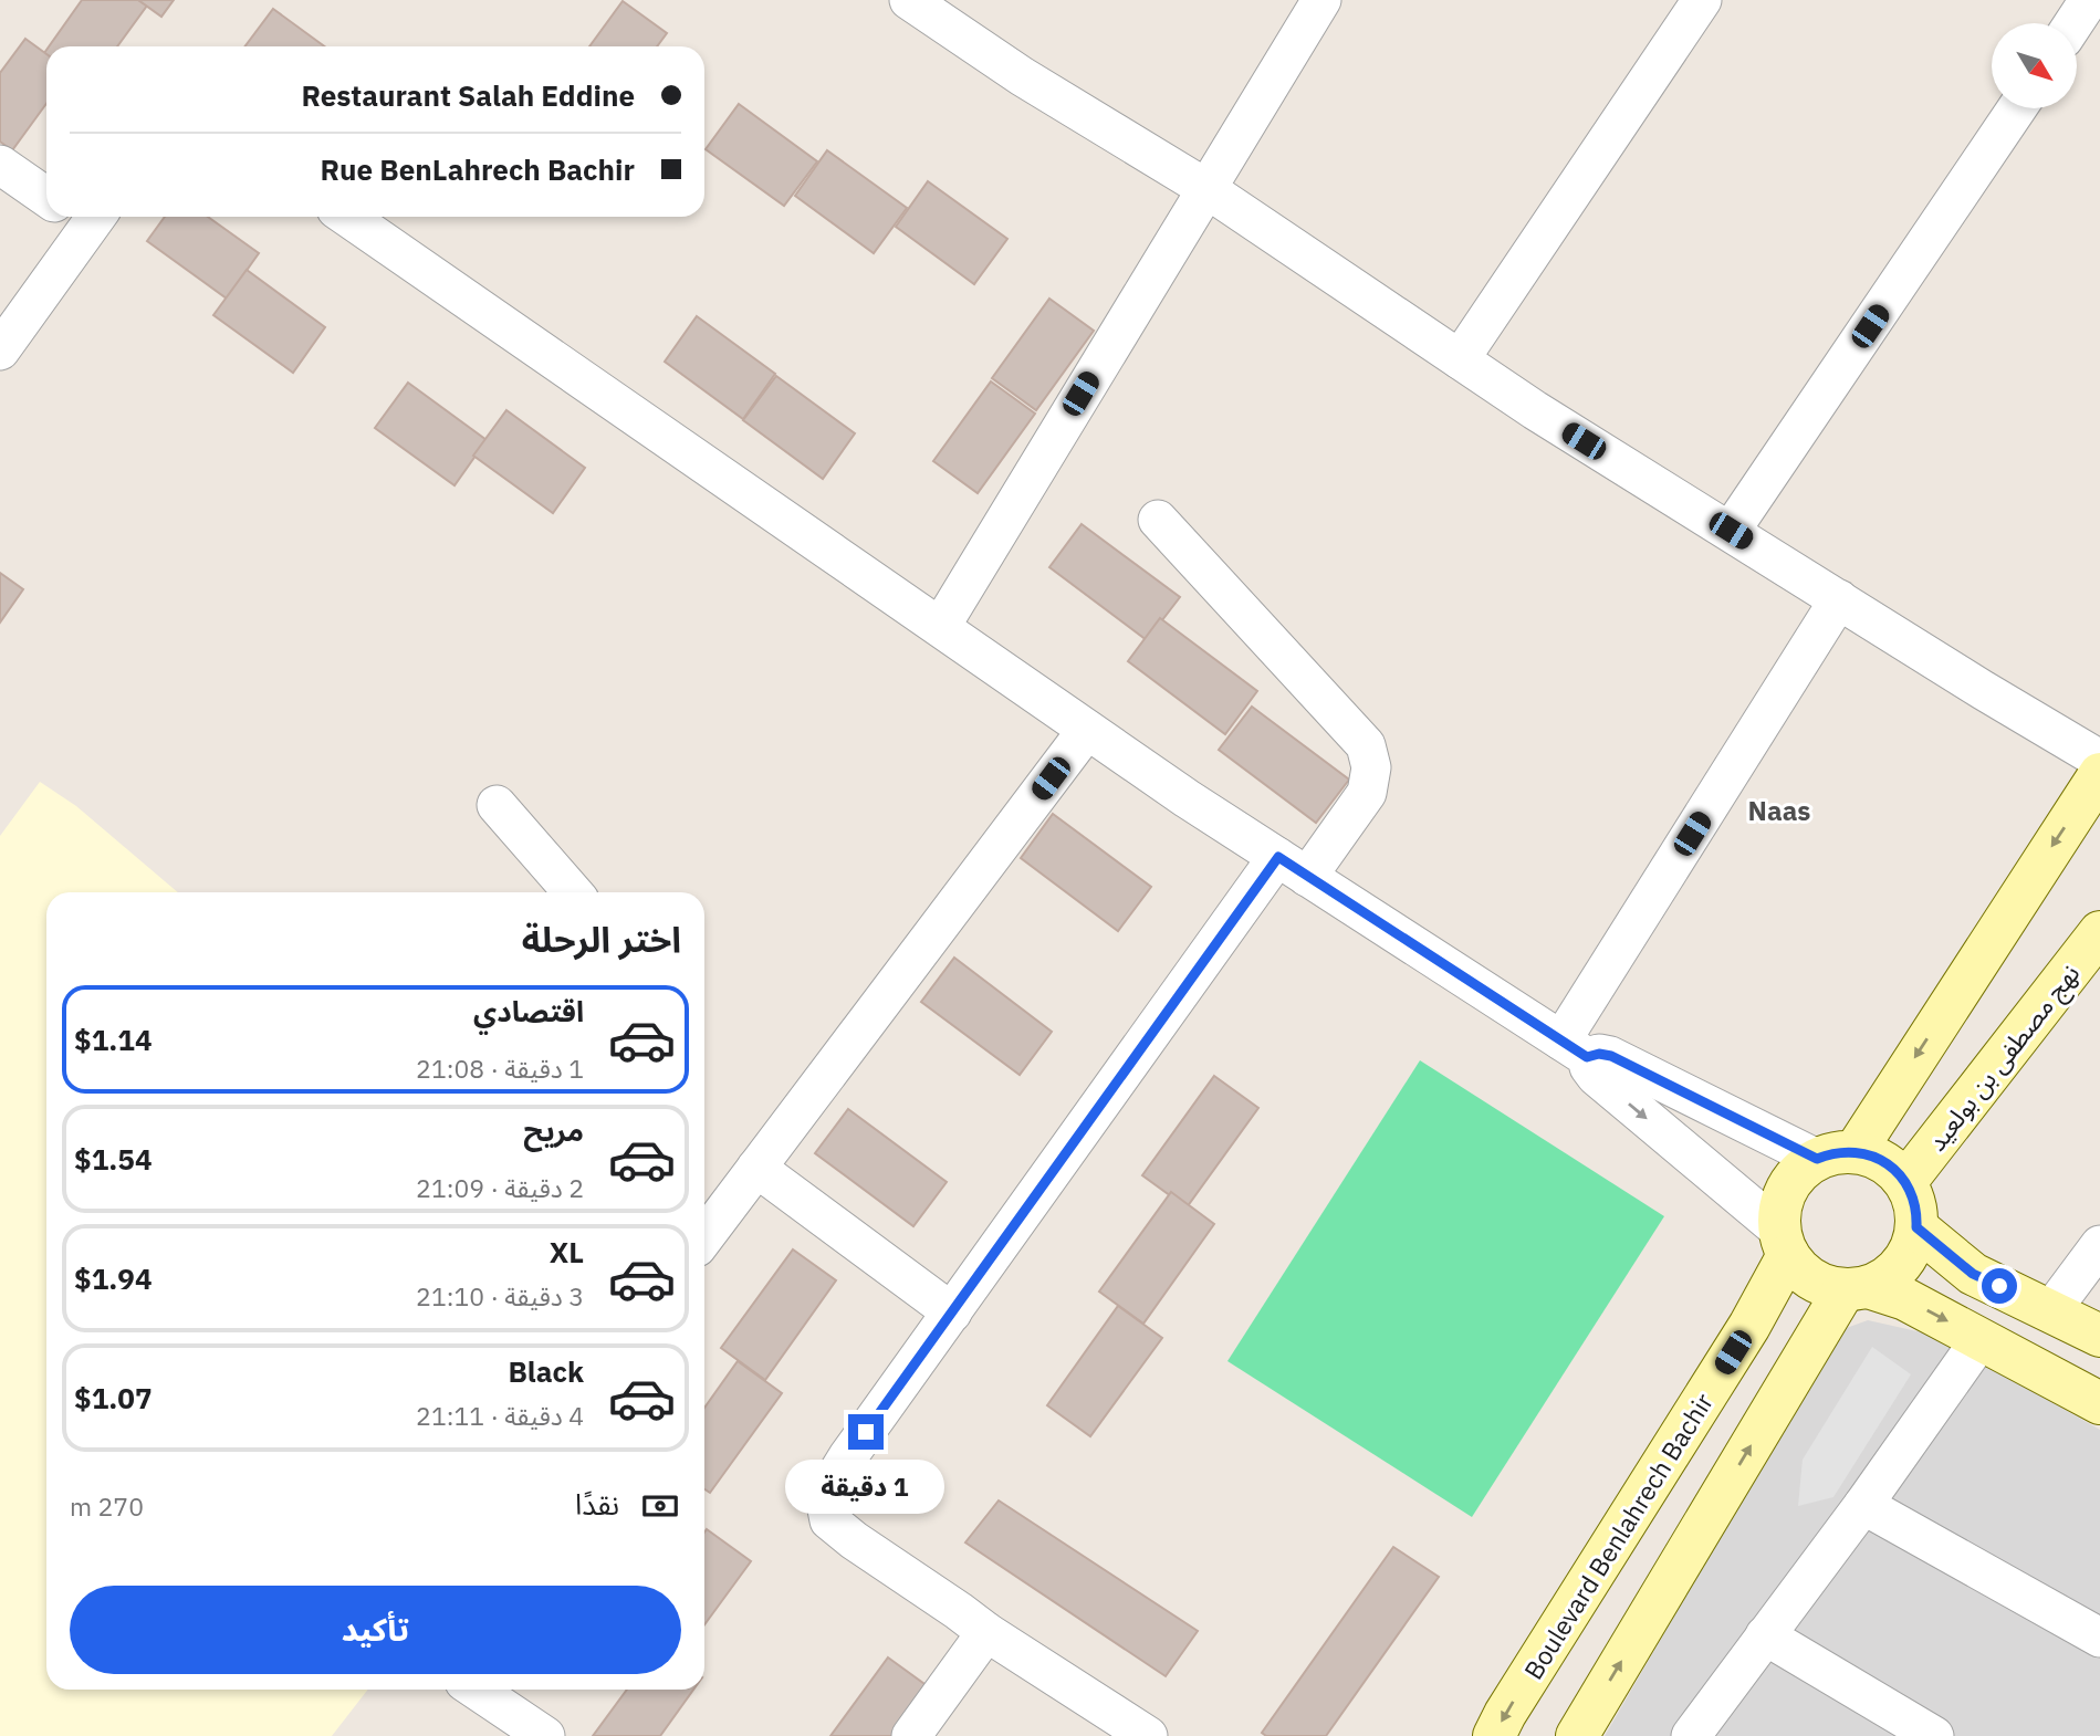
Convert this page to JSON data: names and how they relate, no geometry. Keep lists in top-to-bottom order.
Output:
{
  "streets": {
    "main road": ["نهج مصطفى بن بولعيد", "Boulevard Benlahrech Bachir"]
  },
  "crossings": [
    ["نهج مصطفى بن بولعيد", "Boulevard Benlahrech Bachir"]
  ],
  "districts": ["Naas"],
  "north": "bottom right",
  "page": {
    "banner": ["Restaurant Salah Eddine", "Rue BenLahrech Bachir"],
    "heading": "اختر الرحلة",
    "list": [
      {
        "name": "اقتصادي",
        "note": "1 دقيقة · 21:08",
        "value": "$1.14"
      },
      {
        "name": "مريح",
        "note": "2 دقيقة · 21:09",
        "value": "$1.54"
      },
      {
        "name": "XL",
        "note": "3 دقيقة · 21:10",
        "value": "$1.94"
      },
      {
        "name": "Black",
        "note": "4 دقيقة · 21:11",
        "value": "$1.07"
      }
    ],
    "bubble": "1 دقيقة",
    "pay": ["نقدًا", "270 m"],
    "buttons": "تأكيد"
  }
}
